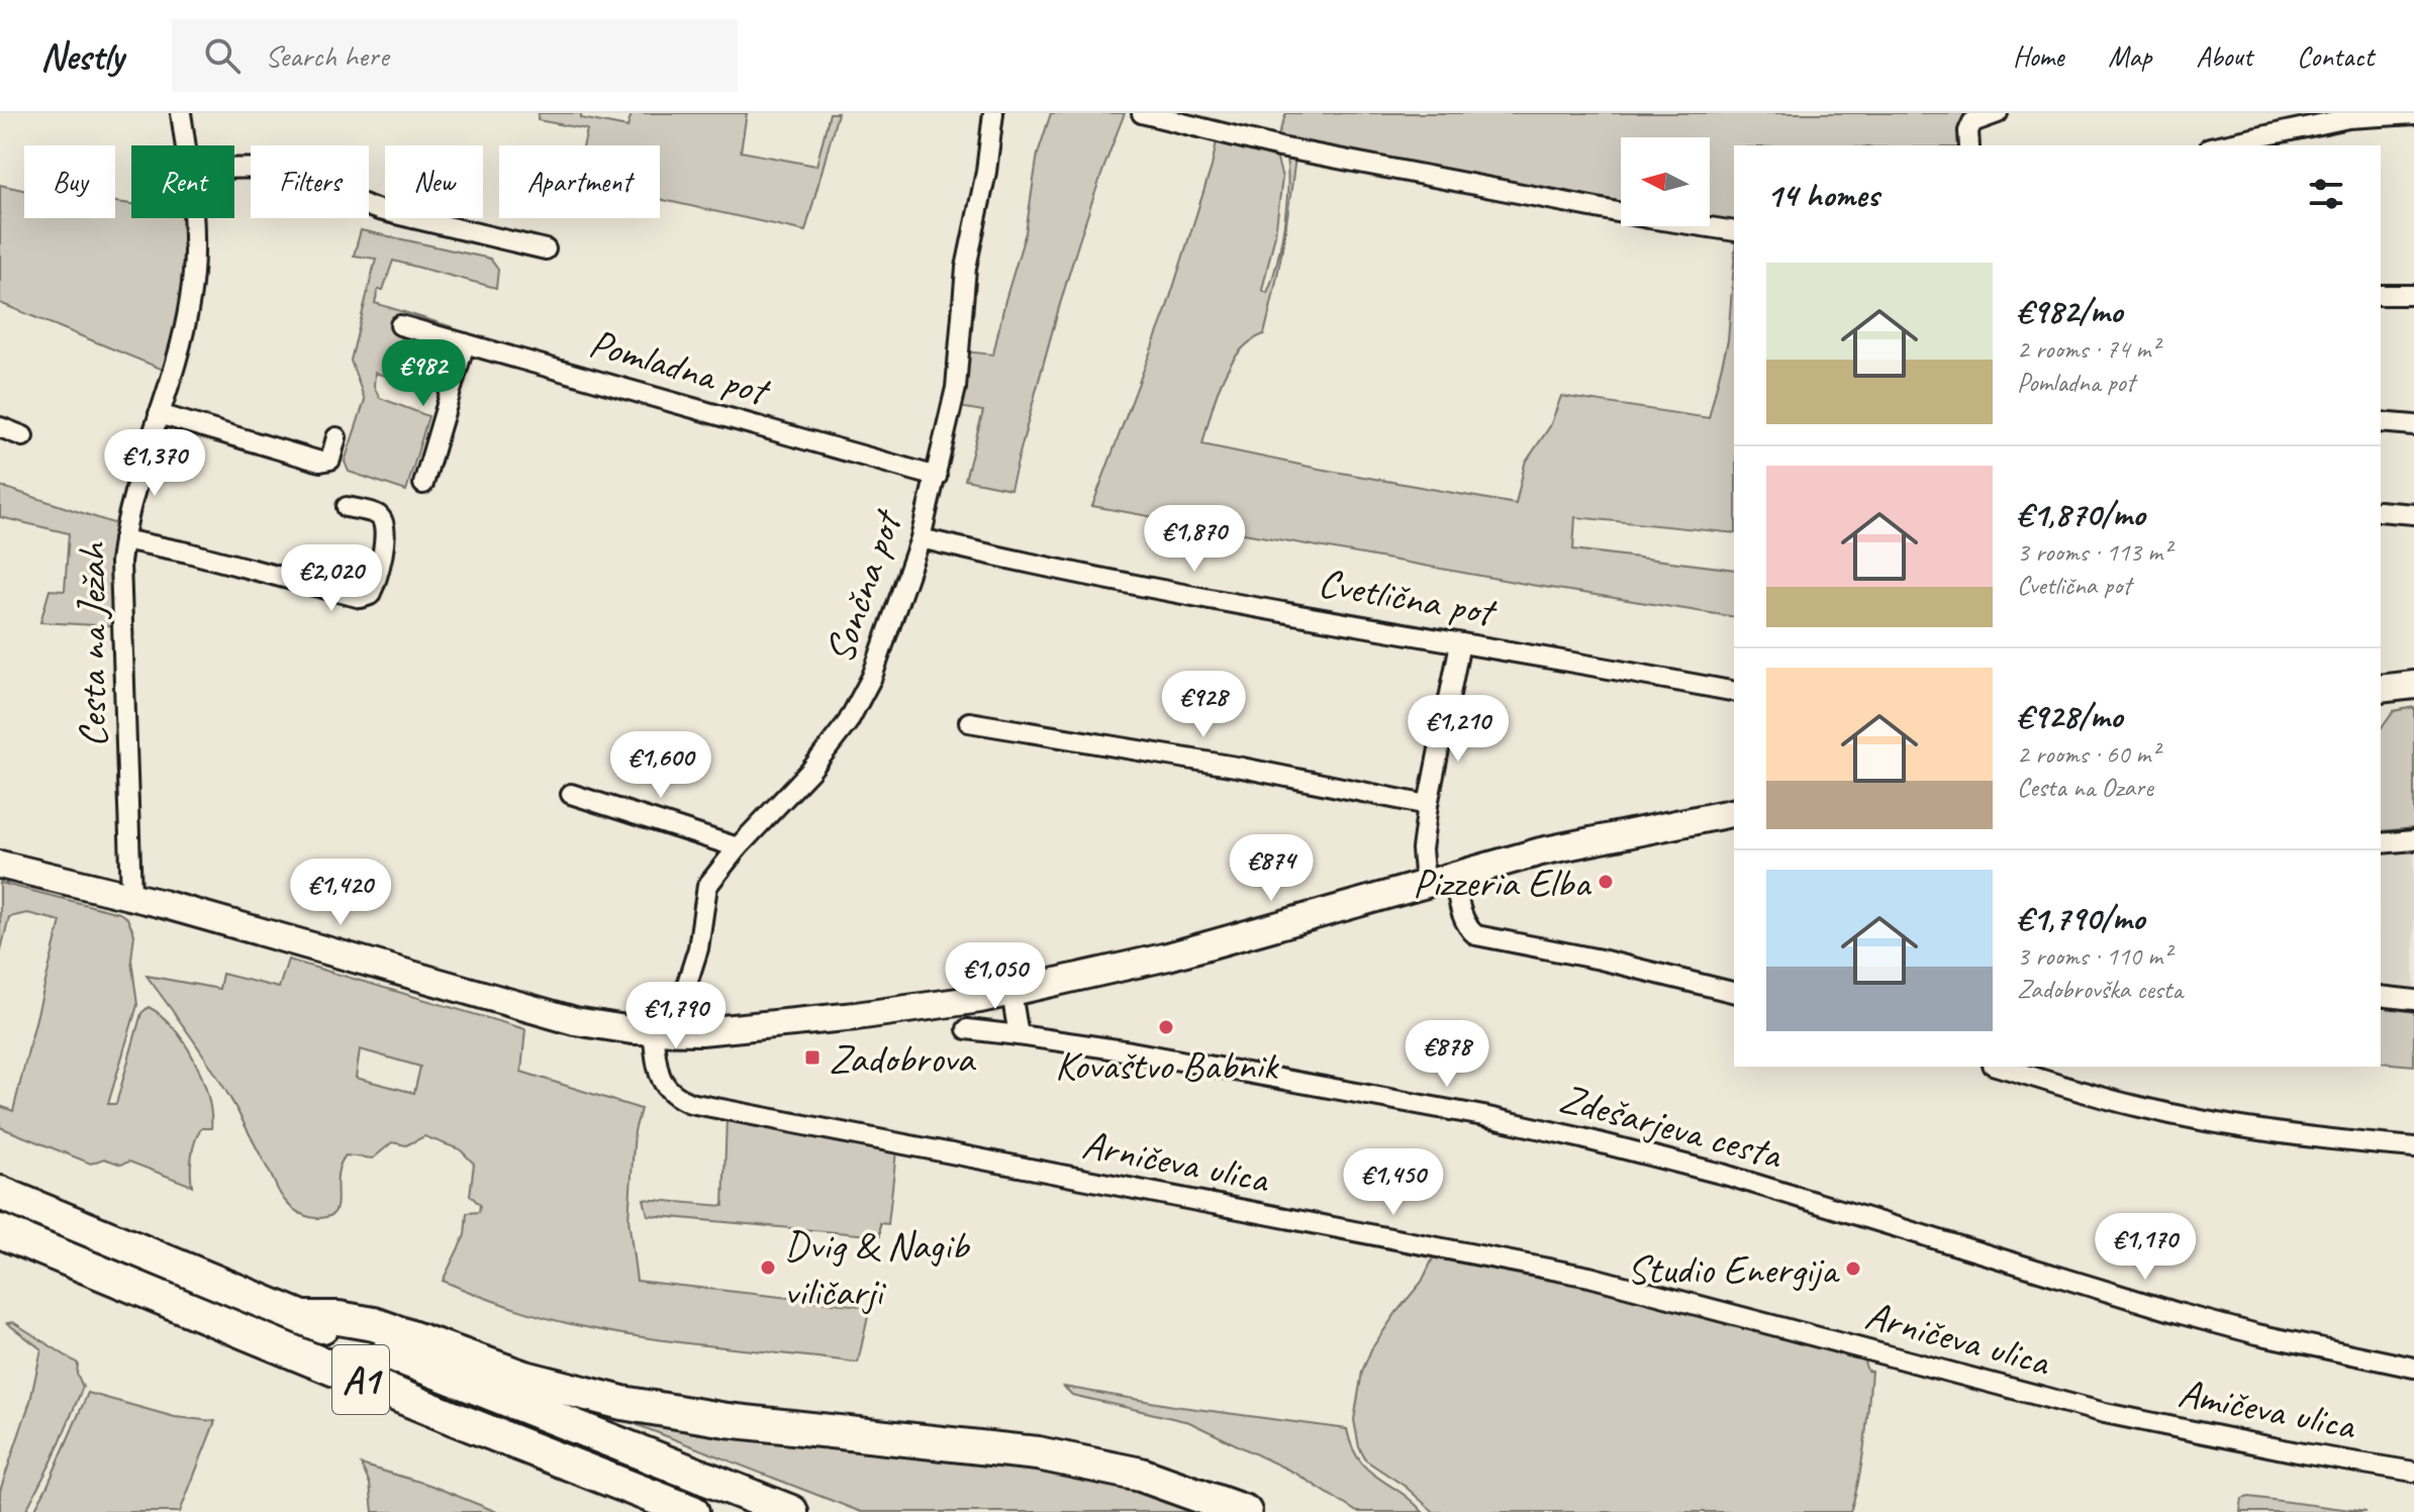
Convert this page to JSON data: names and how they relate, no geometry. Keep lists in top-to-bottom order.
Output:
{
  "streets": {
    "highway": ["A1"],
    "street": [
      "Pomladna pot",
      "Sončna pot",
      "Cvetlična pot",
      "Cesta na Ježah",
      "Zdešarjeva cesta",
      "Arničeva ulica",
      "Amičeva ulica"
    ]
  },
  "crossings": [
    ["Pomladna pot", "Sončna pot"],
    ["Sončna pot", "Cvetlična pot"],
    ["Sončna pot", "Arničeva ulica"],
    ["Arničeva ulica", "Amičeva ulica"]
  ],
  "places": {
    "other": [
      "Pizzeria Elba",
      "Kovaštvo Babnik",
      "Dvig & Nagib viličarji",
      "Studio Energija"
    ],
    "transit": ["Zadobrova"]
  },
  "north": "left",
  "page": {
    "header": "Nestly",
    "search": "Search here",
    "nav": [
      "Home",
      "Map",
      "About",
      "Contact"
    ],
    "chip": [
      "Buy",
      "Rent",
      "Filters",
      "New",
      "Apartment"
    ],
    "heading": "14 homes",
    "list": [
      {
        "name": "€982/mo",
        "note": "2 rooms · 74 m² · Pomladna pot"
      },
      {
        "name": "€1,870/mo",
        "note": "3 rooms · 113 m² · Cvetlična pot"
      },
      {
        "name": "€928/mo",
        "note": "2 rooms · 60 m² · Cesta na Ozare"
      },
      {
        "name": "€1,790/mo",
        "note": "3 rooms · 110 m² · Zadobrovška cesta"
      }
    ],
    "price": [
      "€982",
      "€1,370",
      "€1,870",
      "€2,020",
      "€928",
      "€1,210",
      "€1,600",
      "€874",
      "€1,420",
      "€1,050",
      "€1,790",
      "€878",
      "€1,450",
      "€1,170"
    ]
  }
}
